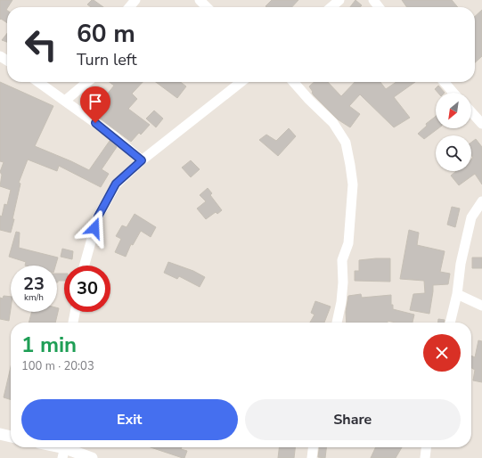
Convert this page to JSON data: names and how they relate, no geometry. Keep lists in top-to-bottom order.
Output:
{
  "north": "bottom left",
  "page": {
    "turn": ["60 m", "Turn left"],
    "speed": "23 km/h",
    "limit": "30",
    "heading": ["1 min", "100 m · 20:03"],
    "buttons": ["Exit", "Share"]
  }
}
